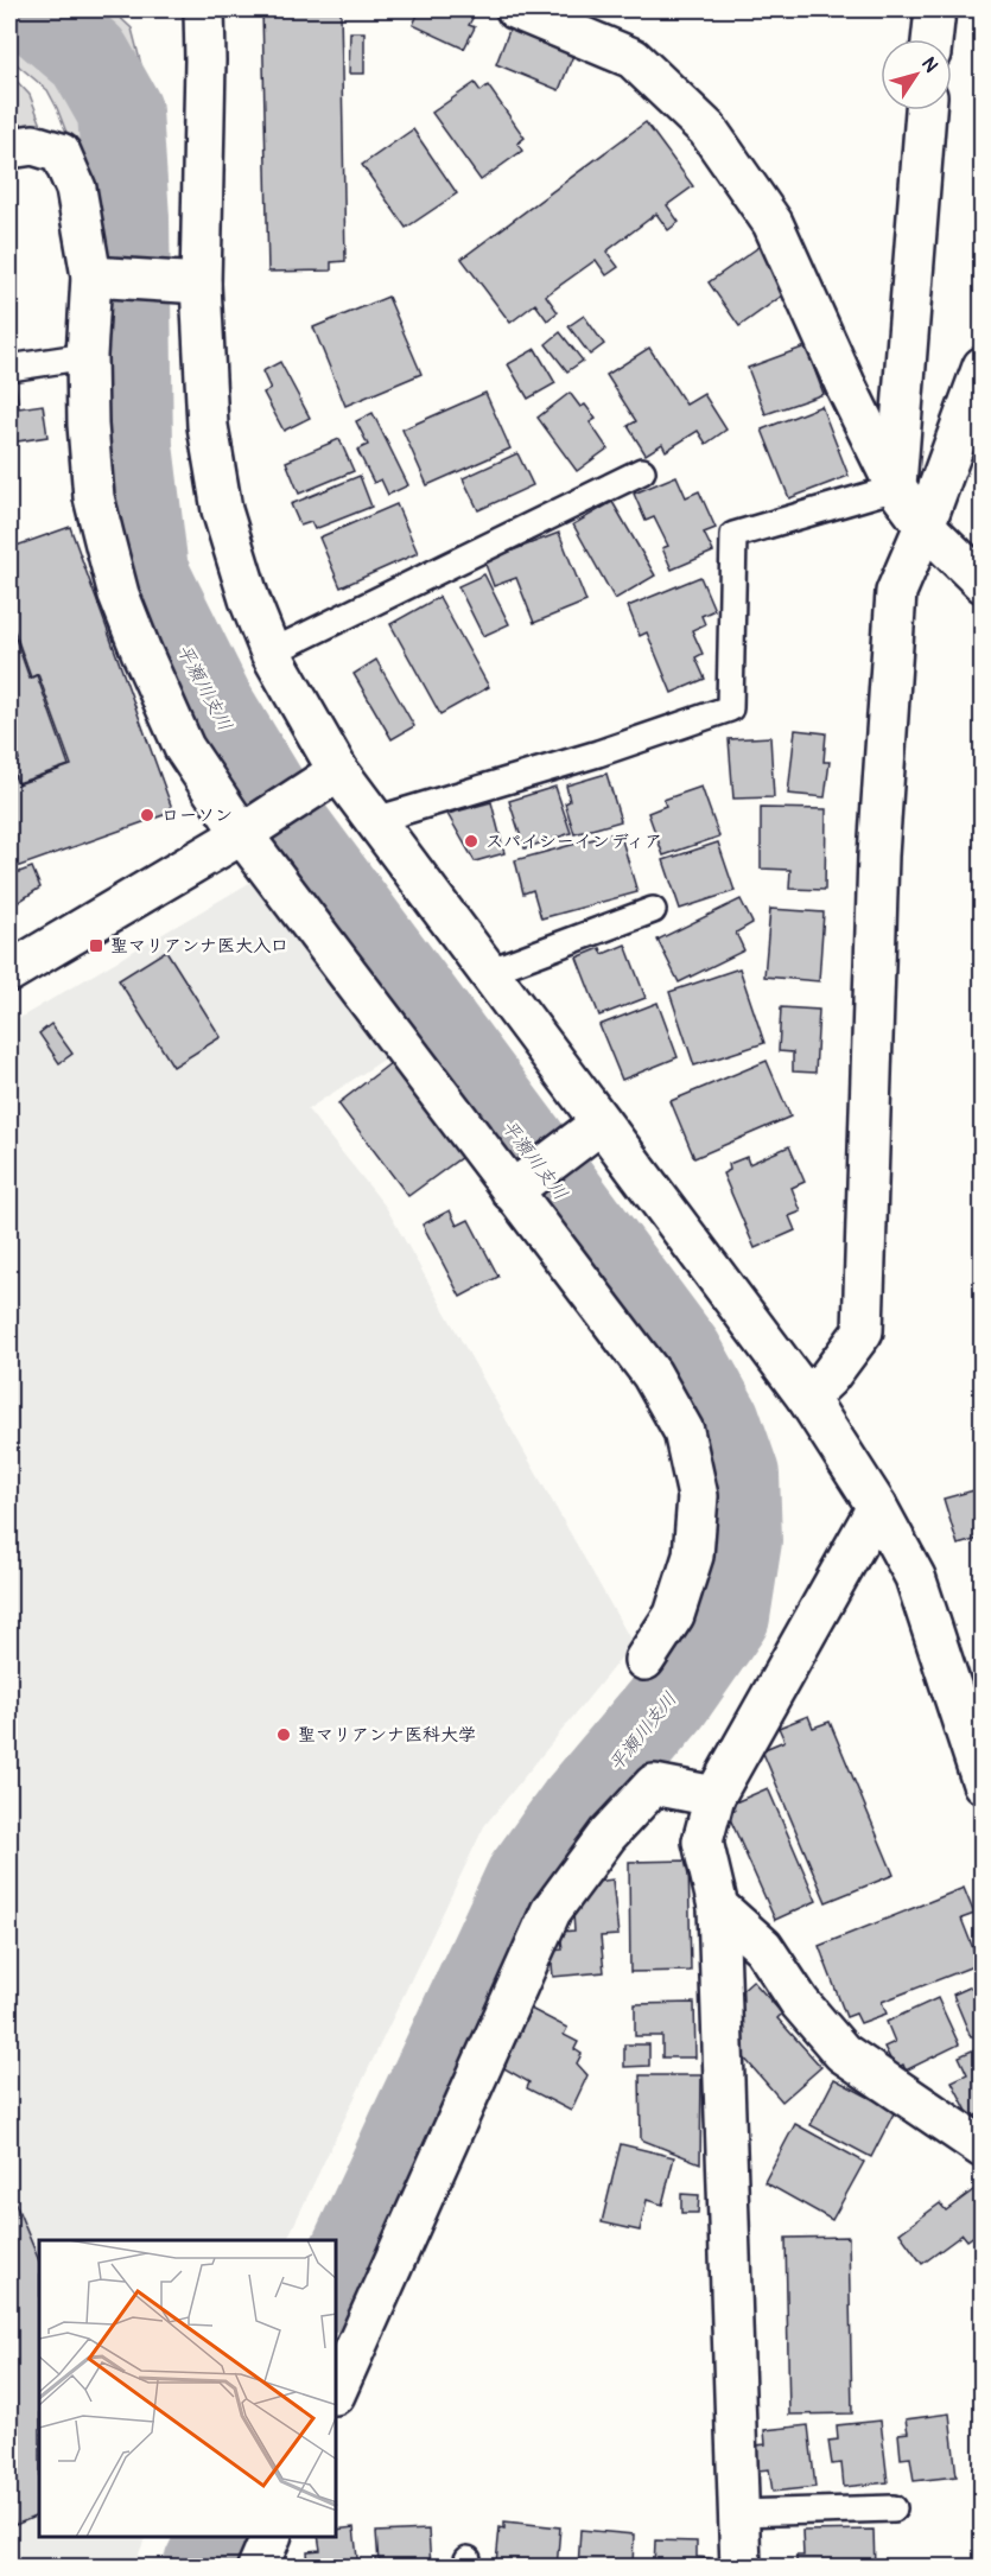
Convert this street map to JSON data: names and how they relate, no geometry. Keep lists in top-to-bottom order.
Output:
{
  "water": ["平瀬川支川"],
  "places": {
    "other": ["ローソン", "スパイシーインディア", "聖マリアンナ医科大学"],
    "transit": ["聖マリアンナ医大入口"]
  },
  "north": "top right"
}
